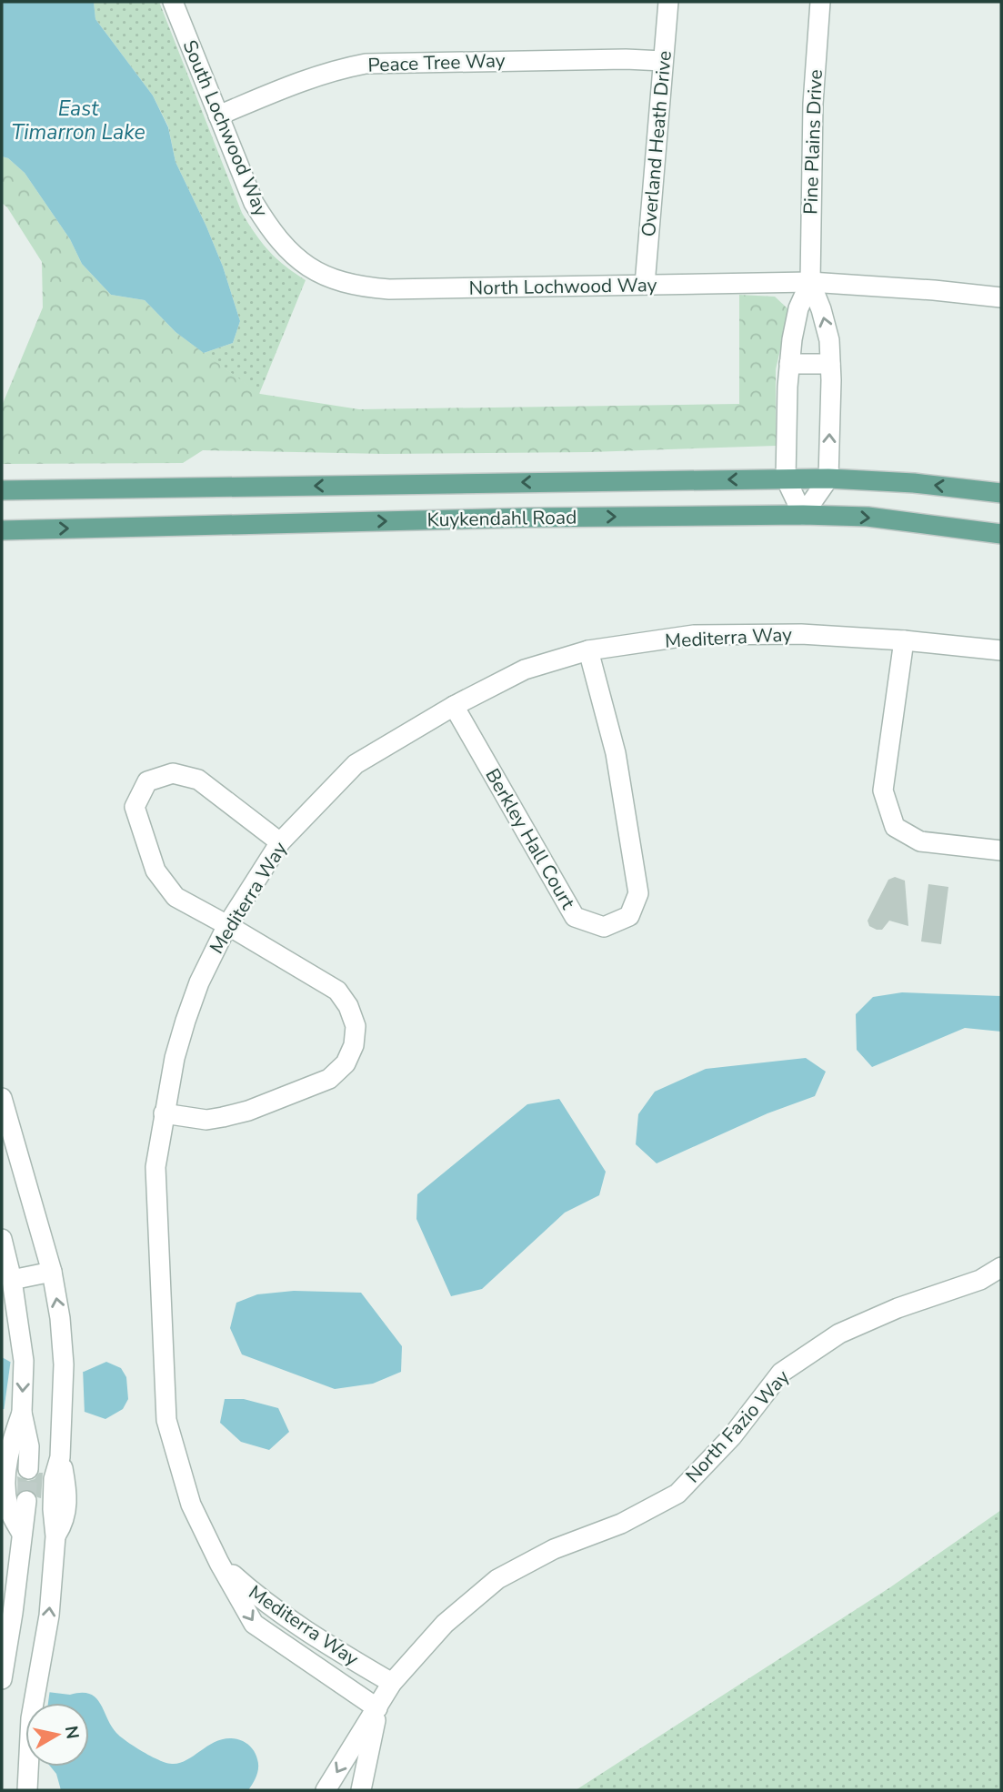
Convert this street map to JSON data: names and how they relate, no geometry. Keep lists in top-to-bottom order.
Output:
{
  "streets": {
    "main road": ["Kuykendahl Road"],
    "street": [
      "Peace Tree Way",
      "South Lochwood Way",
      "Pine Plains Drive",
      "Overland Heath Drive",
      "North Lochwood Way",
      "Mediterra Way",
      "Berkley Hall Court",
      "North Fazio Way"
    ]
  },
  "crossings": [
    ["Peace Tree Way", "South Lochwood Way"],
    ["Peace Tree Way", "Overland Heath Drive"],
    ["South Lochwood Way", "North Lochwood Way"],
    ["Pine Plains Drive", "North Lochwood Way"],
    ["Pine Plains Drive", "Kuykendahl Road"],
    ["Overland Heath Drive", "North Lochwood Way"],
    ["Mediterra Way", "Berkley Hall Court"],
    ["Mediterra Way", "North Fazio Way"]
  ],
  "water": ["East Timarron Lake"],
  "north": "right"
}
